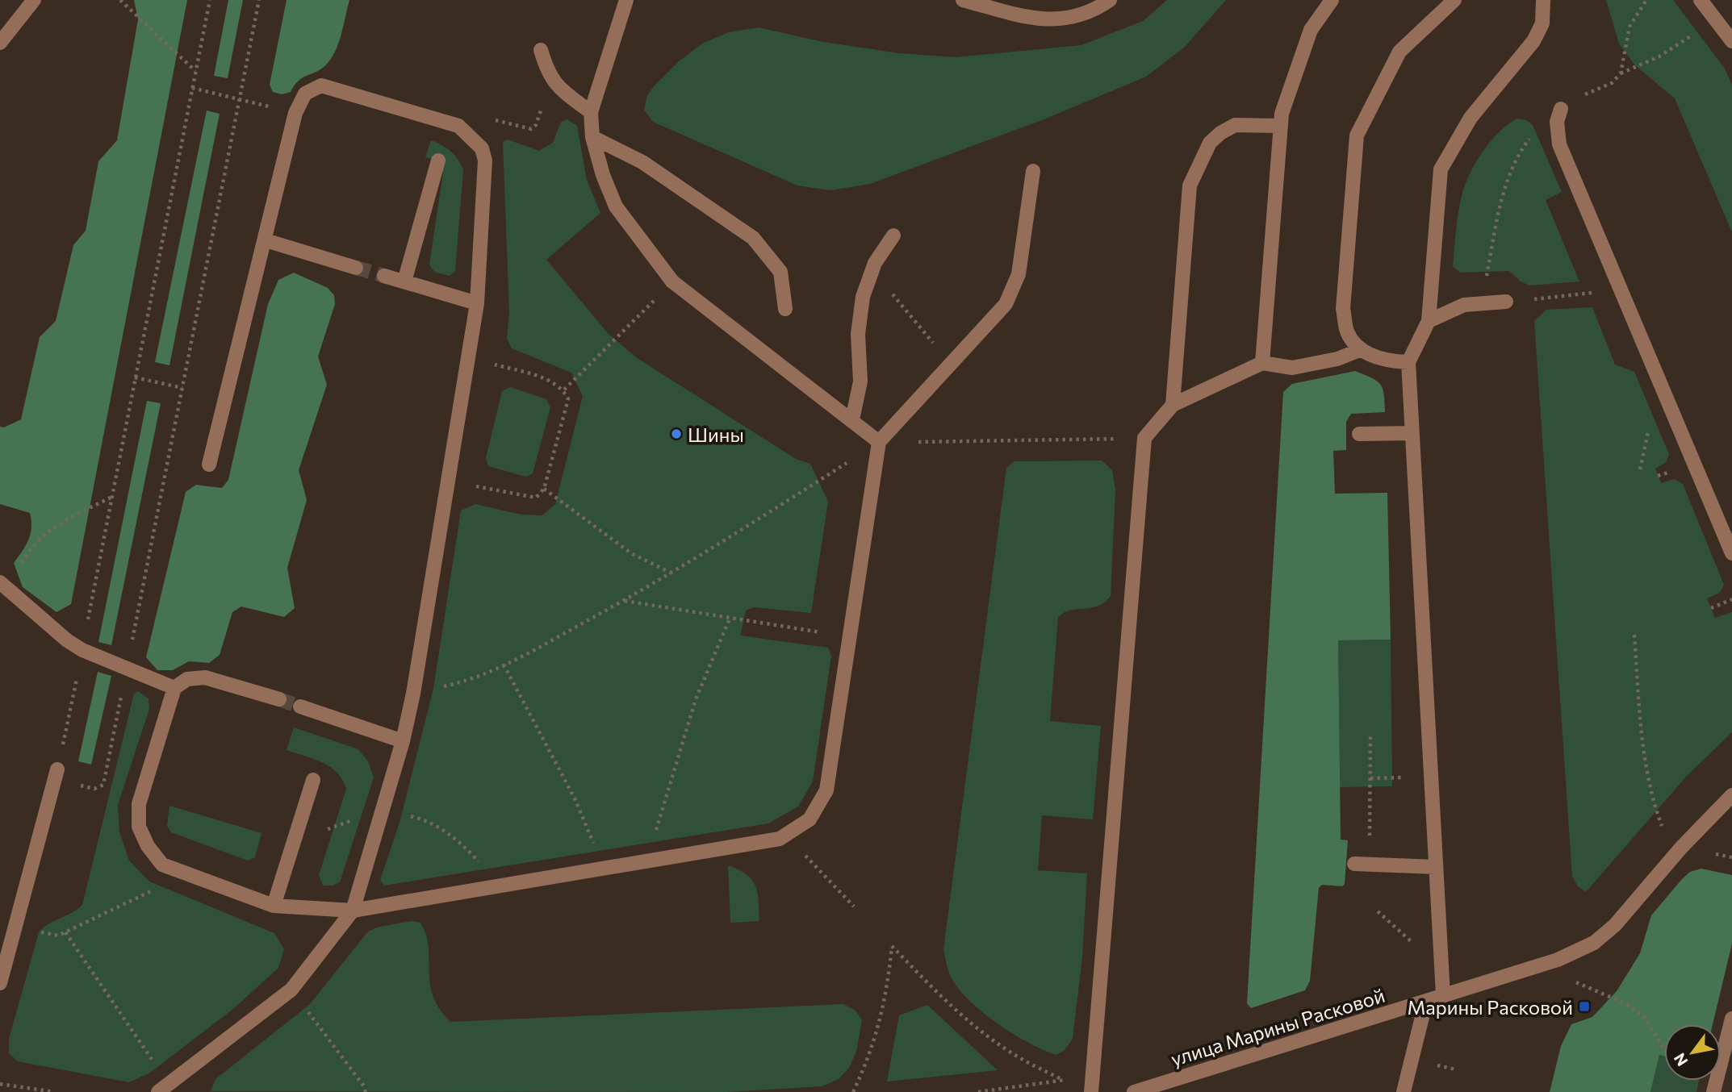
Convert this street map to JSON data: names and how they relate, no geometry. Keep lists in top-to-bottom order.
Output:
{
  "streets": {
    "street": ["улица Марины Расковой"]
  },
  "places": {
    "other": ["Шины"],
    "transit": ["Марины Расковой"]
  },
  "north": "bottom left"
}
